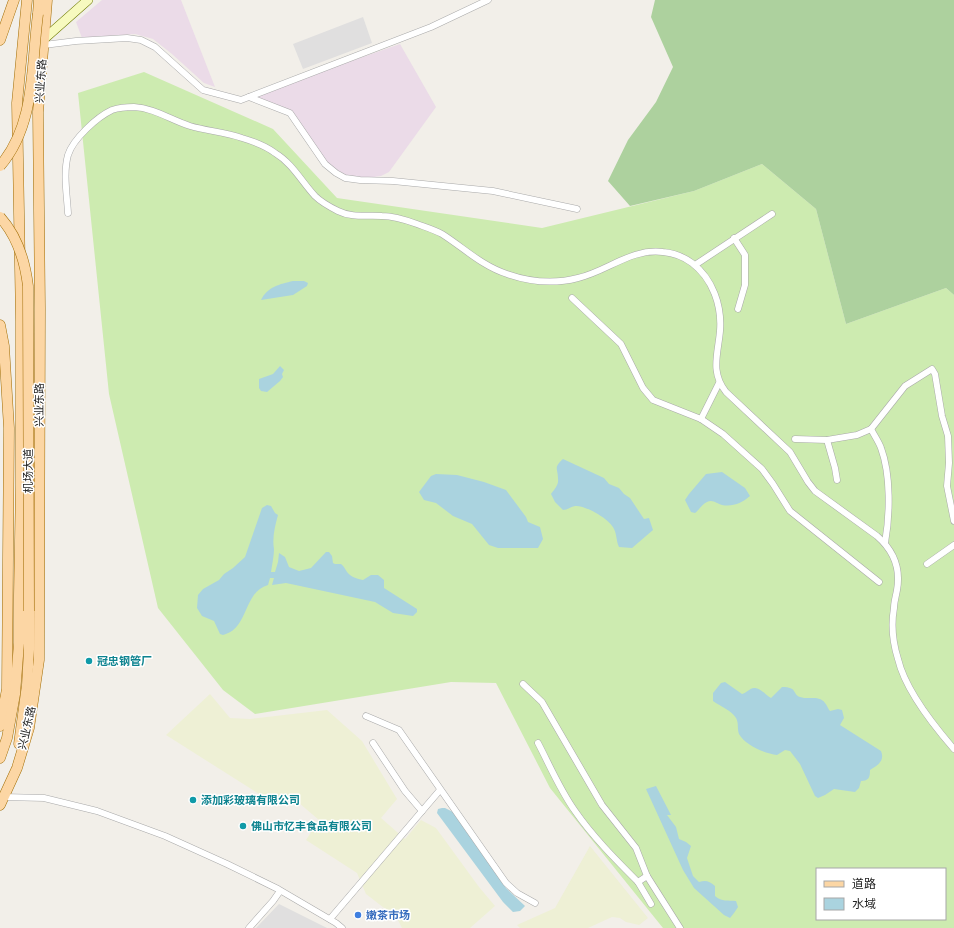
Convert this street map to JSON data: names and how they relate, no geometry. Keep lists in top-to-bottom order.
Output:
{
  "streets": {
    "main road": ["兴业东路", "机场大道"]
  },
  "crossings": [
    ["兴业东路", "机场大道"]
  ],
  "places": [
    "冠忠钢管厂",
    "添加彩玻璃有限公司",
    "佛山市忆丰食品有限公司",
    "嫩茶市场"
  ],
  "legend": ["道路", "水域"]
}
